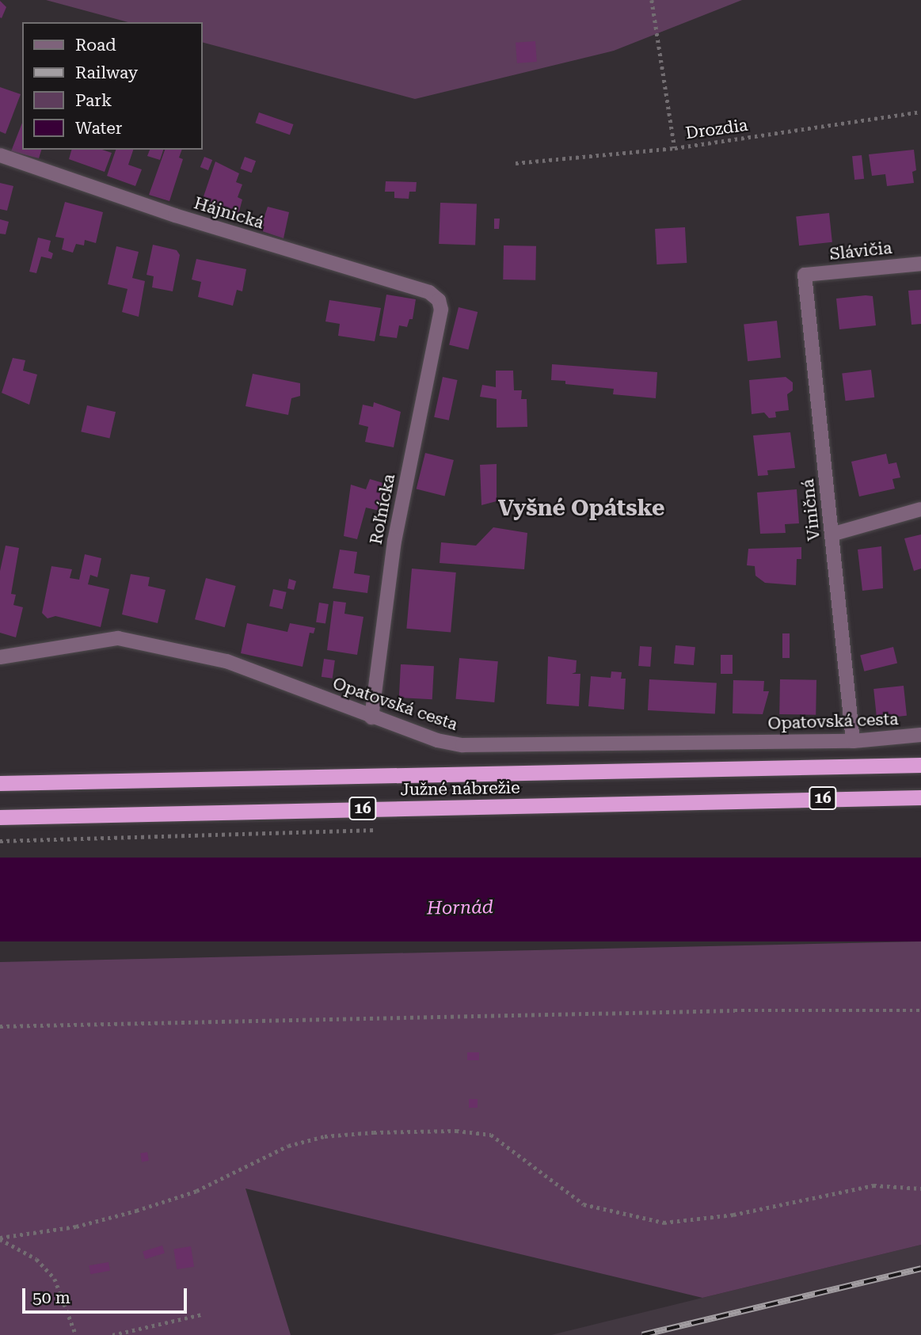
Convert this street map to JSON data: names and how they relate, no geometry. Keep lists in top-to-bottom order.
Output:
{
  "streets": {
    "highway": ["Južné nábrežie", "16"],
    "street": [
      "Hájnická",
      "Slávičia",
      "Roľnícka",
      "Viničná",
      "Opatovská cesta"
    ],
    "path": ["Drozdia"]
  },
  "crossings": [
    ["Hájnická", "Roľnícka"],
    ["Slávičia", "Viničná"],
    ["Roľnícka", "Opatovská cesta"],
    ["Viničná", "Opatovská cesta"]
  ],
  "districts": ["Vyšné Opátske"],
  "water": ["Hornád"],
  "legend": [
    "Road",
    "Railway",
    "Park",
    "Water"
  ],
  "scale_bar": "50 m"
}
